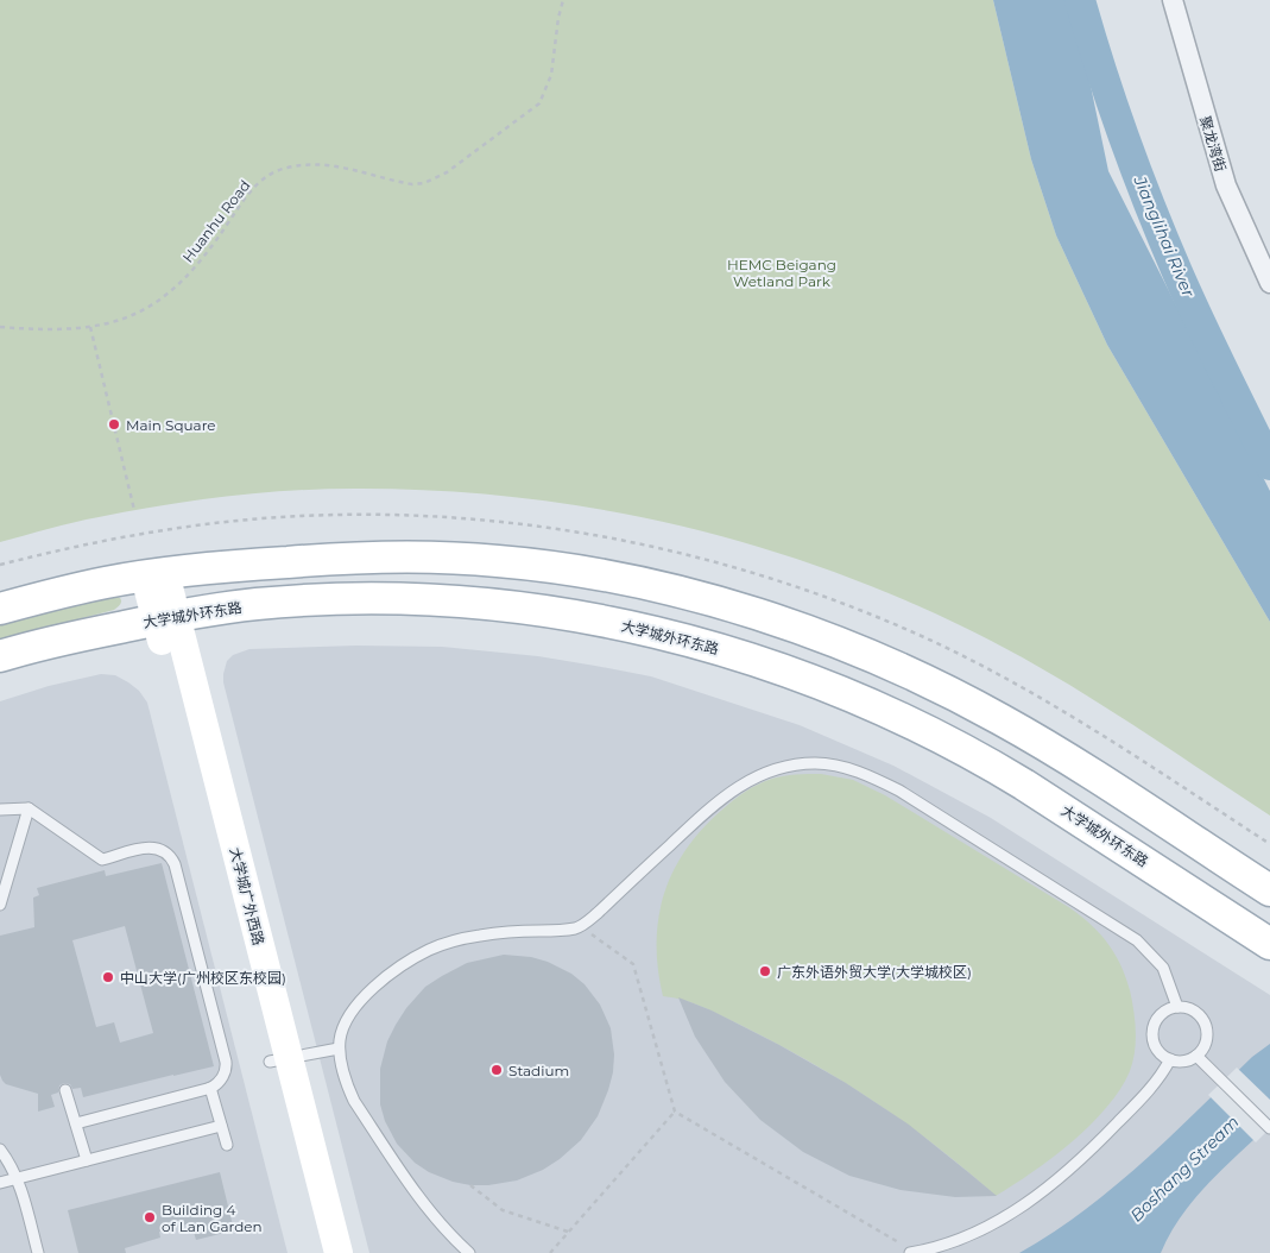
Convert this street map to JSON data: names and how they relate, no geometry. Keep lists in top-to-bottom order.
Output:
{
  "streets": {
    "main road": ["大学城外环东路", "大学城广外西路"],
    "street": ["聚龙湾街"],
    "path": ["Huanhu Road"]
  },
  "crossings": [
    ["大学城外环东路", "大学城广外西路"]
  ],
  "water": ["Jianglihai River", "Boshang Stream"],
  "parks": ["HEMC Beigang Wetland Park"],
  "places": [
    "Main Square",
    "广东外语外贸大学(大学城校区)",
    "中山大学(广州校区东校园)",
    "Stadium",
    "Building 4 of Lan Garden"
  ]
}
